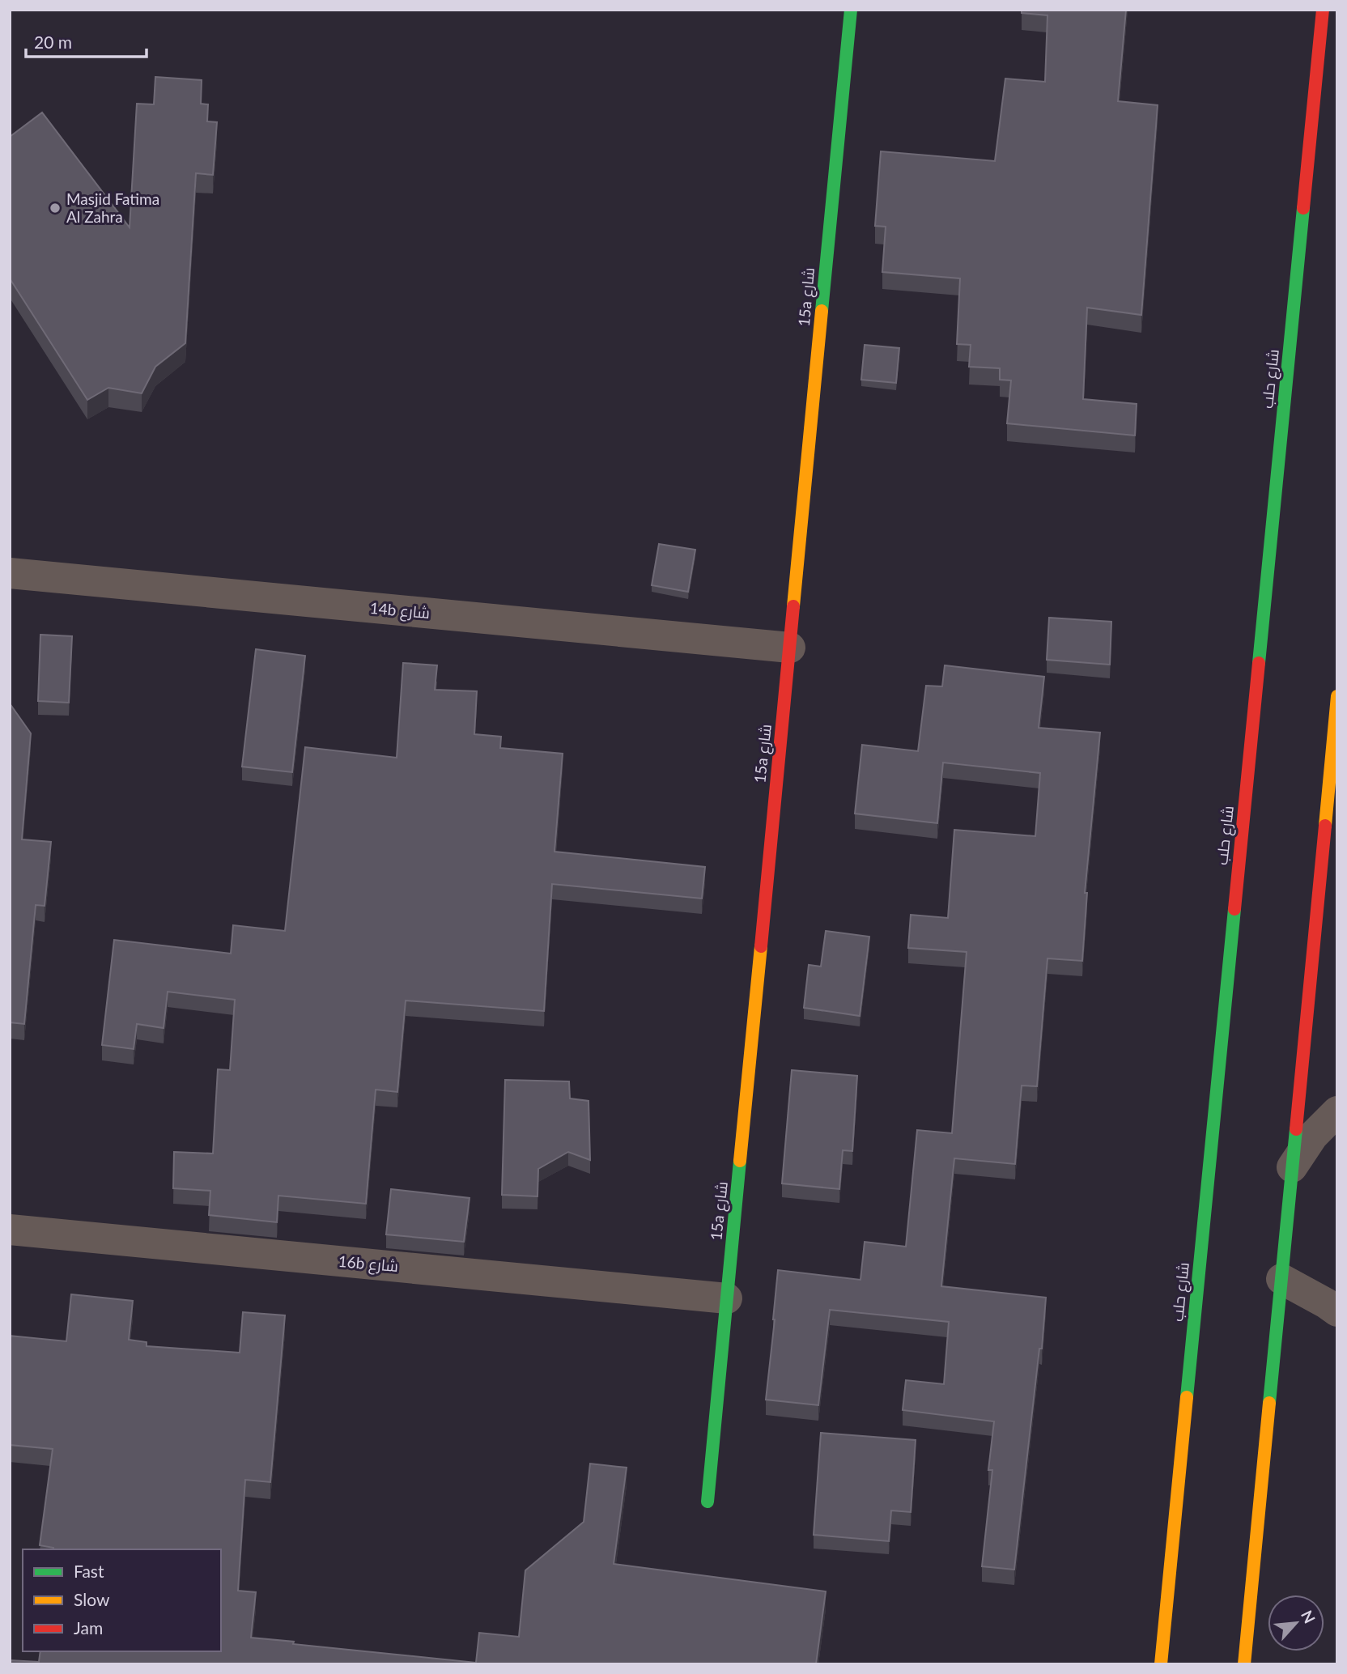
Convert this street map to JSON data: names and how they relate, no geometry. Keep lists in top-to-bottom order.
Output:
{
  "streets": {
    "street": [
      "15a شارع",
      "شارع حلب",
      "14b شارع",
      "16b شارع"
    ]
  },
  "crossings": [
    ["15a شارع", "14b شارع"],
    ["15a شارع", "16b شارع"]
  ],
  "places": ["Masjid Fatima Al Zahra"],
  "legend": ["Fast", "Slow", "Jam"],
  "scale_bar": "20 m",
  "north": "top right"
}
